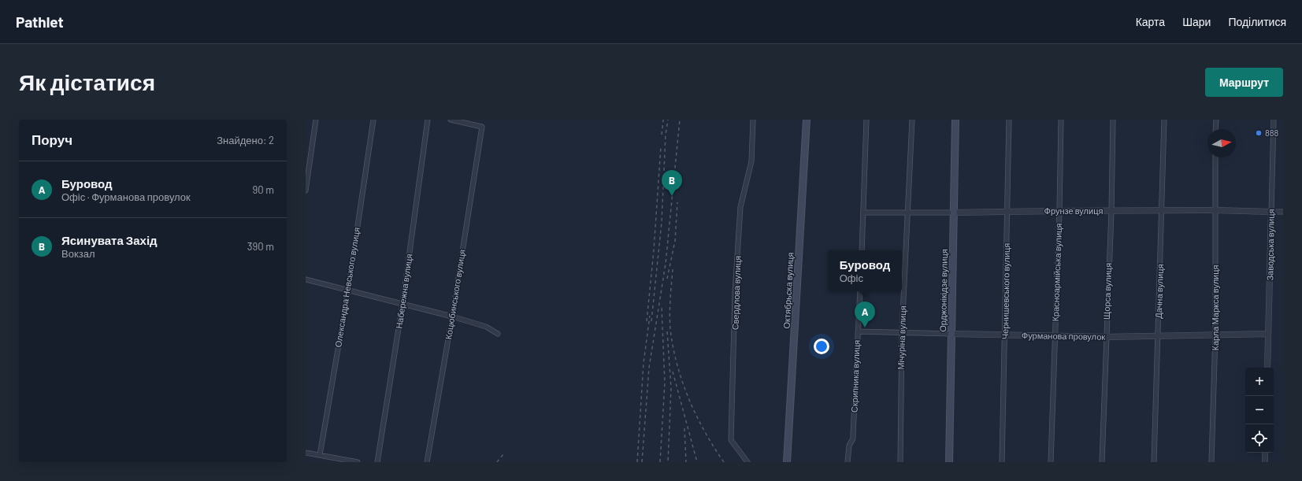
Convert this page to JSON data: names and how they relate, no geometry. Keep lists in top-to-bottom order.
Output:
{
  "streets": {
    "main road": ["Октябрьска вулиця", "Орджонікідзе вулиця"],
    "street": [
      "Фрунзе вулиця",
      "Заводська вулиця",
      "Красноармійська вулиця",
      "Олександра Невського вулиця",
      "Набережна вулиця",
      "Чернишевського вулиця",
      "Щорса вулиця",
      "Дачна вулиця",
      "Свердлова вулиця",
      "Коцюбинського вулиця",
      "Карла Маркса вулиця",
      "Фурманова провулок",
      "Мічуріна вулиця",
      "Скрипника вулиця"
    ]
  },
  "crossings": [
    ["Фрунзе вулиця", "Заводська вулиця"],
    ["Фрунзе вулиця", "Красноармійська вулиця"],
    ["Фрунзе вулиця", "Орджонікідзе вулиця"],
    ["Фрунзе вулиця", "Чернишевського вулиця"],
    ["Фрунзе вулиця", "Щорса вулиця"],
    ["Фрунзе вулиця", "Дачна вулиця"],
    ["Фрунзе вулиця", "Карла Маркса вулиця"],
    ["Фрунзе вулиця", "Мічуріна вулиця"],
    ["Заводська вулиця", "Фурманова провулок"],
    ["Красноармійська вулиця", "Фурманова провулок"],
    ["Орджонікідзе вулиця", "Фурманова провулок"],
    ["Чернишевського вулиця", "Фурманова провулок"],
    ["Щорса вулиця", "Фурманова провулок"],
    ["Дачна вулиця", "Фурманова провулок"],
    ["Карла Маркса вулиця", "Фурманова провулок"],
    ["Фурманова провулок", "Мічуріна вулиця"],
    ["Фурманова провулок", "Скрипника вулиця"]
  ],
  "places": ["888"],
  "north": "right",
  "page": {
    "header": "Pathlet",
    "nav": ["Карта", "Шари", "Поділитися"],
    "buttons": "Маршрут",
    "title": "Як дістатися",
    "heading": ["Поруч", "Знайдено: 2"],
    "list": [
      {
        "mark": "A",
        "name": "Буровод",
        "note": "Офіс · Фурманова провулок",
        "value": "90 m"
      },
      {
        "mark": "B",
        "name": "Ясинувата Захід",
        "note": "Вокзал",
        "value": "390 m"
      }
    ],
    "pins": ["B", "A"],
    "popup": ["Буровод", "Офіс"],
    "map_buttons": ["+", "−"]
  }
}
